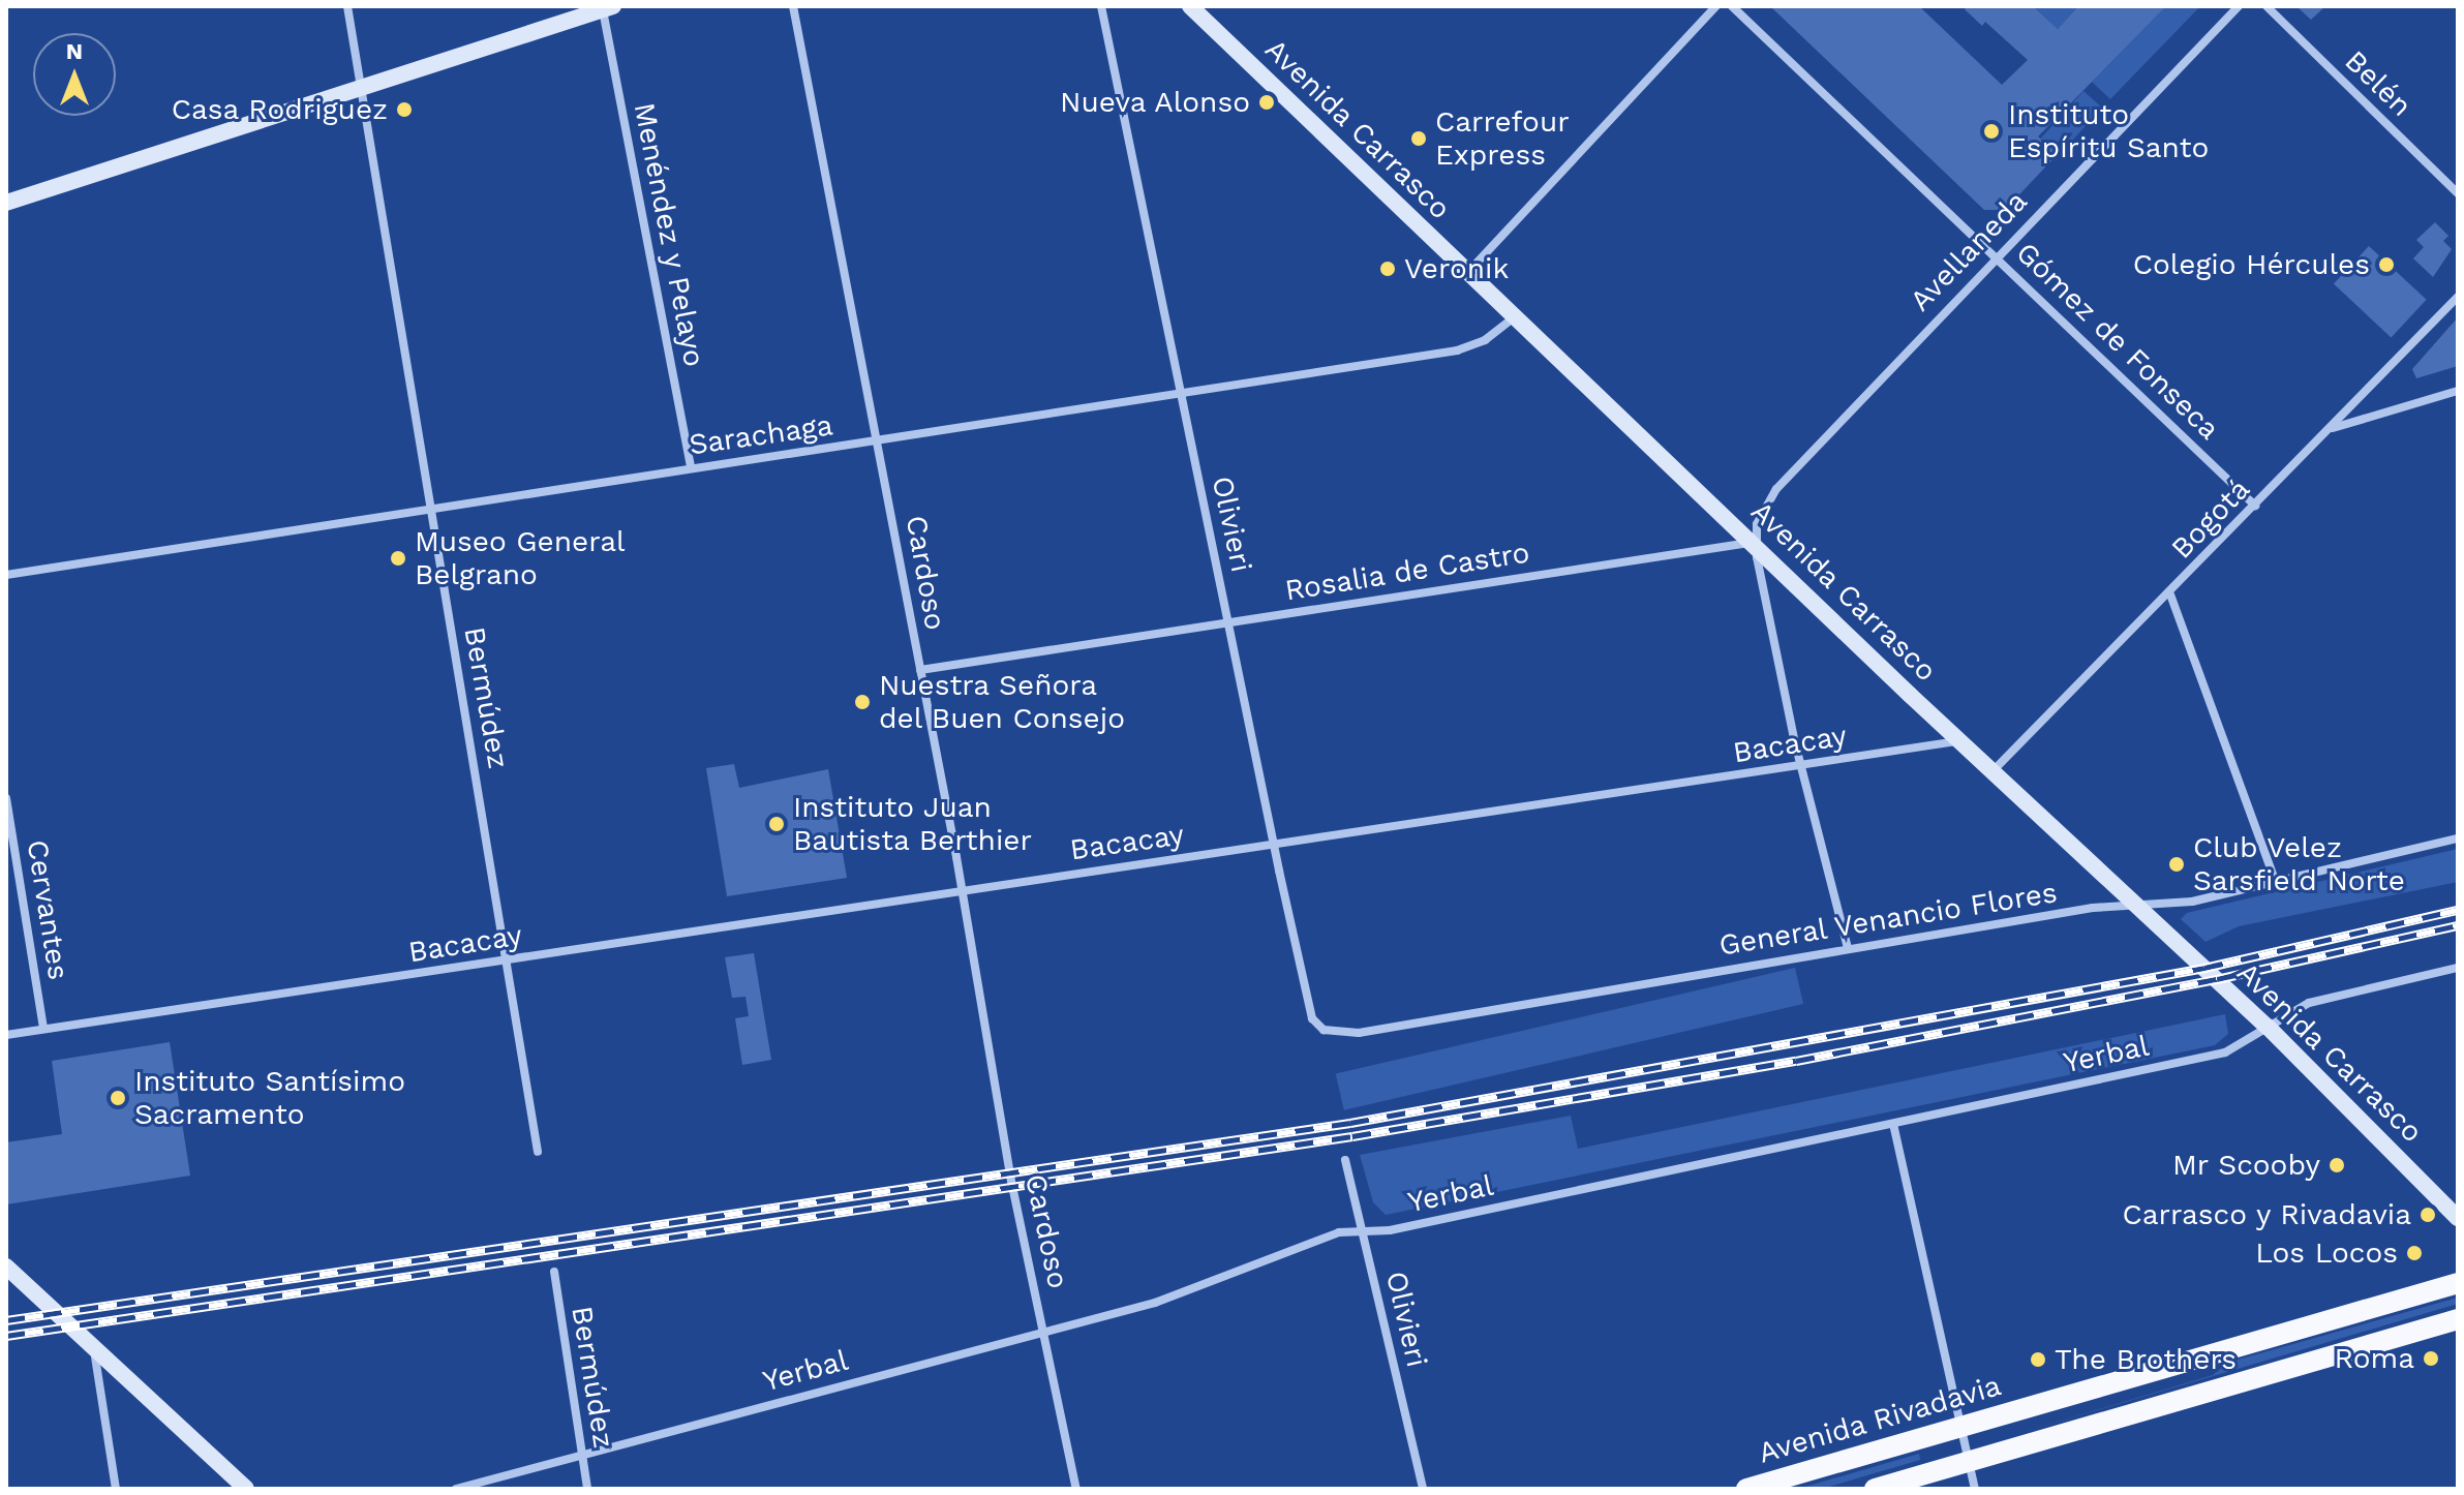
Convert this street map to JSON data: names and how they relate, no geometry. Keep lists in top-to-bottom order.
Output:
{
  "streets": {
    "main road": ["Avenida Carrasco", "Avenida Rivadavia"],
    "street": [
      "Belén",
      "Menéndez y Pelayo",
      "Avellaneda",
      "Gómez de Fonseca",
      "Sarachaga",
      "Bogotá",
      "Olivieri",
      "Rosalia de Castro",
      "Cardoso",
      "Bermúdez",
      "Bacacay",
      "Cervantes",
      "General Venancio Flores",
      "Yerbal"
    ]
  },
  "crossings": [
    ["Avenida Carrasco", "Avellaneda"],
    ["Avenida Carrasco", "Sarachaga"],
    ["Avenida Carrasco", "Bogotá"],
    ["Avenida Carrasco", "Rosalia de Castro"],
    ["Avenida Carrasco", "Bacacay"],
    ["Avenida Carrasco", "General Venancio Flores"],
    ["Avenida Carrasco", "Yerbal"],
    ["Menéndez y Pelayo", "Sarachaga"],
    ["Avellaneda", "Gómez de Fonseca"],
    ["Avellaneda", "Rosalia de Castro"],
    ["Gómez de Fonseca", "Bogotá"],
    ["Sarachaga", "Olivieri"],
    ["Sarachaga", "Cardoso"],
    ["Sarachaga", "Bermúdez"],
    ["Olivieri", "Rosalia de Castro"],
    ["Olivieri", "Bacacay"],
    ["Olivieri", "General Venancio Flores"],
    ["Olivieri", "Yerbal"],
    ["Rosalia de Castro", "Cardoso"],
    ["Cardoso", "Bacacay"],
    ["Cardoso", "Yerbal"],
    ["Bermúdez", "Bacacay"],
    ["Bermúdez", "Yerbal"],
    ["Bacacay", "Cervantes"]
  ],
  "places": [
    "Nueva Alonso",
    "Casa Rodriguez",
    "Instituto Espíritu Santo",
    "Carrefour Express",
    "Colegio Hércules",
    "Veronik",
    "Museo General Belgrano",
    "Nuestra Señora del Buen Consejo",
    "Instituto Juan Bautista Berthier",
    "Club Velez Sarsfield Norte",
    "Instituto Santísimo Sacramento",
    "Mr Scooby",
    "Carrasco y Rivadavia",
    "Los Locos",
    "Roma",
    "The Brothers"
  ],
  "north": "top"
}
